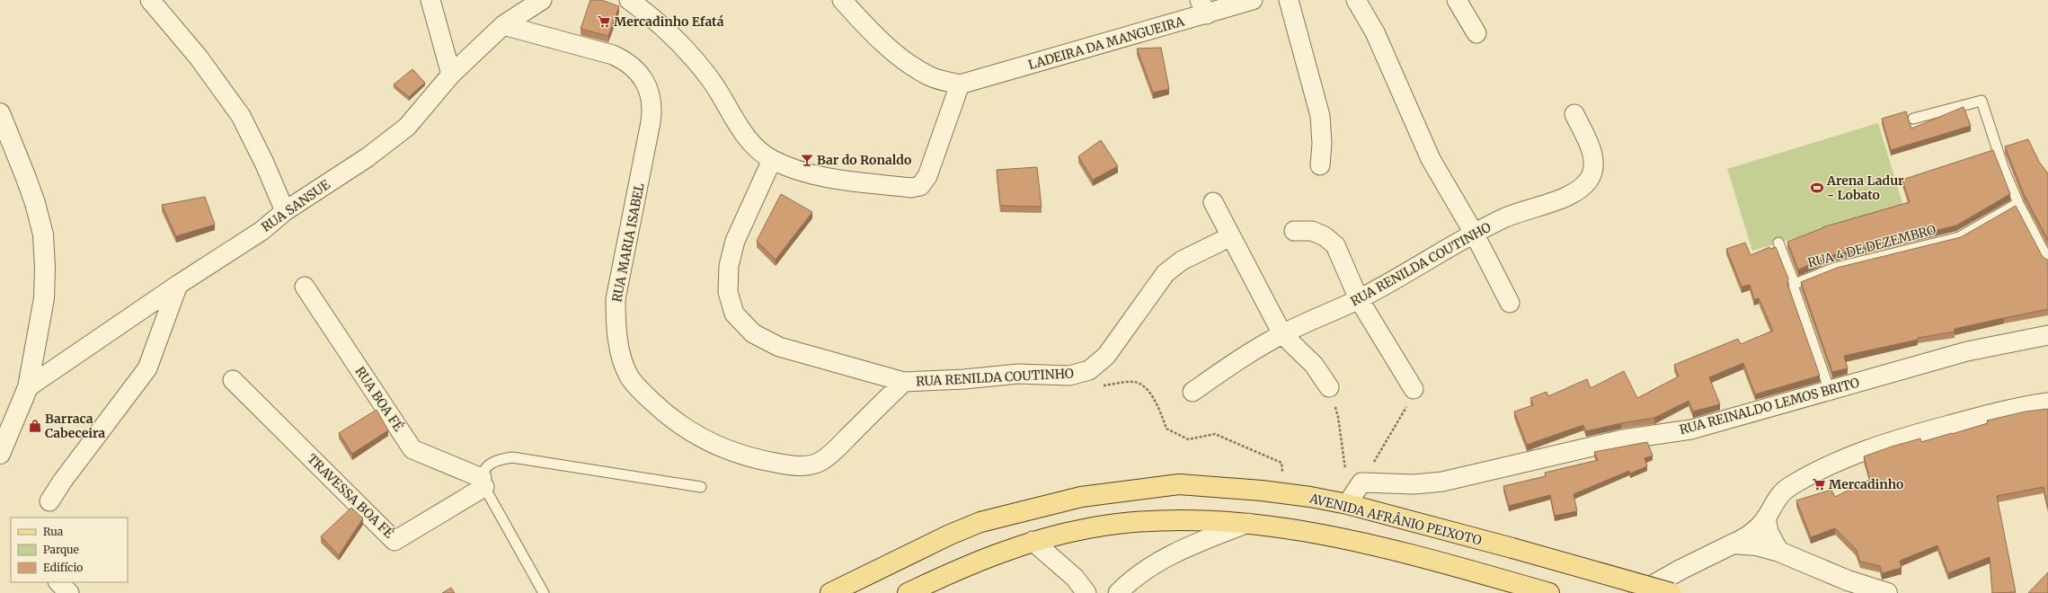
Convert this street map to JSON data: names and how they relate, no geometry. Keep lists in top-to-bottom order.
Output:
{
  "streets": {
    "main road": ["AVENIDA AFRÂNIO PEIXOTO"],
    "street": [
      "LADEIRA DA MANGUEIRA",
      "RUA SANSUE",
      "RUA MARIA ISABEL",
      "RUA RENILDA COUTINHO",
      "RUA BOA FÉ",
      "RUA REINALDO LEMOS BRITO",
      "TRAVESSA BOA FÉ"
    ],
    "lane": ["RUA 4 DE DEZEMBRO"]
  },
  "crossings": [
    ["RUA SANSUE", "RUA MARIA ISABEL"],
    ["RUA MARIA ISABEL", "RUA RENILDA COUTINHO"],
    ["RUA BOA FÉ", "TRAVESSA BOA FÉ"],
    ["RUA REINALDO LEMOS BRITO", "AVENIDA AFRÂNIO PEIXOTO"]
  ],
  "places": {
    "supermarket": ["Mercadinho Efatá", "Mercadinho"],
    "bar": ["Bar do Ronaldo"],
    "sports": ["Arena Ladur - Lobato"],
    "shop": ["Barraca Cabeceira"]
  },
  "legend": ["Rua", "Parque", "Edifício"]
}
